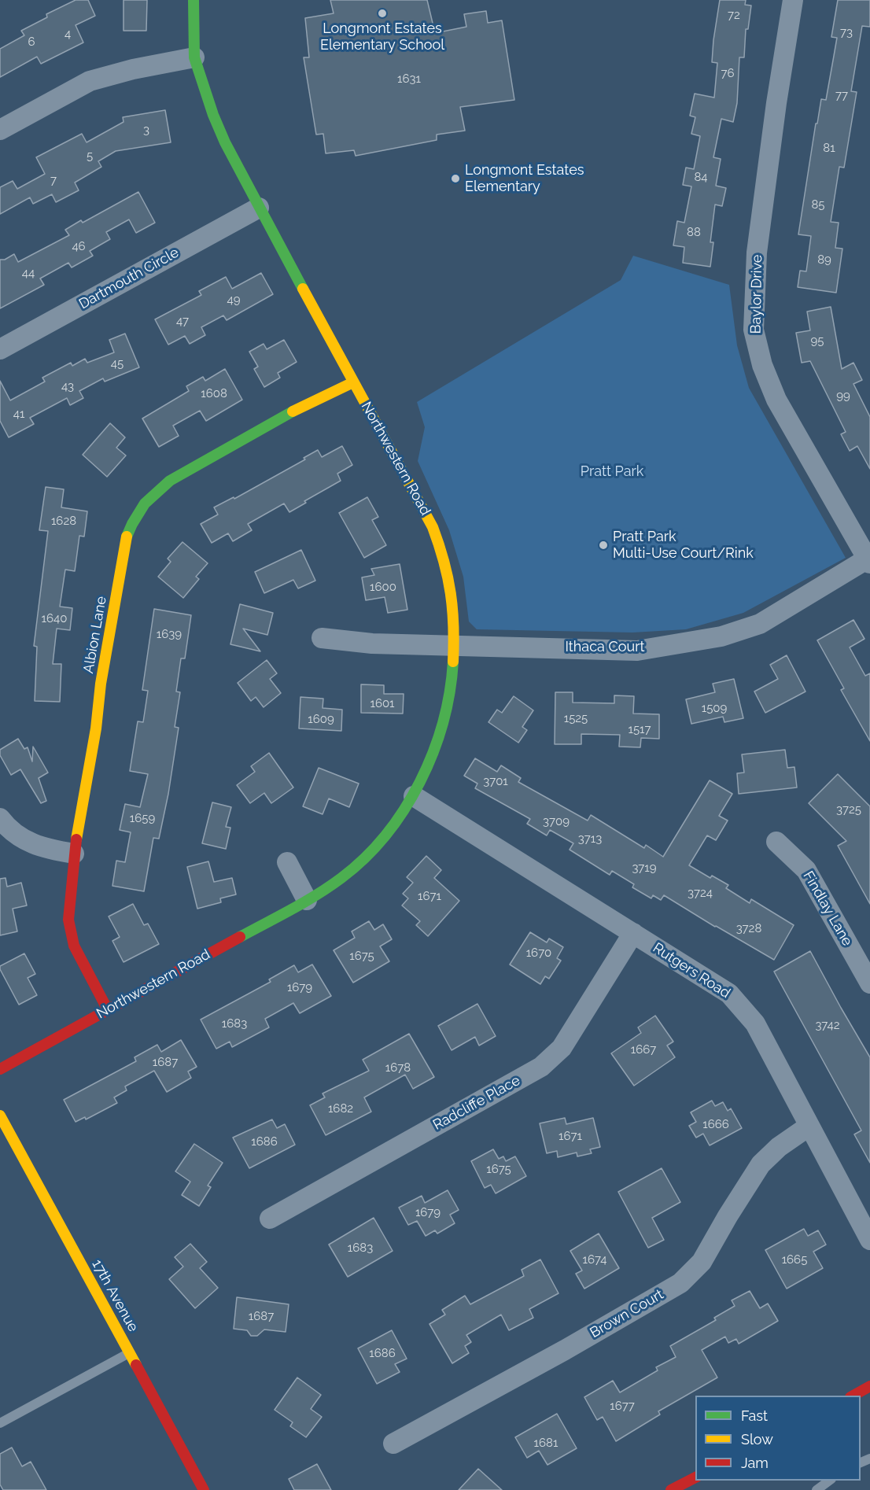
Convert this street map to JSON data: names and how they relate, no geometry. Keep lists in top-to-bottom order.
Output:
{
  "streets": {
    "street": [
      "Dartmouth Circle",
      "Baylor Drive",
      "Northwestern Road",
      "Albion Lane",
      "Ithaca Court",
      "Findlay Lane",
      "Rutgers Road",
      "Radcliffe Place",
      "17th Avenue",
      "Brown Court"
    ]
  },
  "crossings": [
    ["Dartmouth Circle", "Northwestern Road"],
    ["Baylor Drive", "Ithaca Court"],
    ["Northwestern Road", "Albion Lane"],
    ["Northwestern Road", "Ithaca Court"],
    ["Northwestern Road", "Rutgers Road"],
    ["Rutgers Road", "Radcliffe Place"],
    ["Rutgers Road", "Brown Court"]
  ],
  "parks": ["Pratt Park"],
  "places": ["Longmont Estates Elementary School", "Longmont Estates Elementary", "Pratt Park Multi-Use Court/Rink"],
  "house_numbers": [
    "72",
    "73",
    "4",
    "6",
    "76",
    "1631",
    "77",
    "3",
    "81",
    "5",
    "84",
    "7",
    "85",
    "88",
    "46",
    "89",
    "44",
    "49",
    "47",
    "95",
    "45",
    "43",
    "1608",
    "99",
    "41",
    "1628",
    "1600",
    "1640",
    "1639",
    "1601",
    "1509",
    "1525",
    "1609",
    "1517",
    "3701",
    "3725",
    "1659",
    "3709",
    "3713",
    "3719",
    "3724",
    "1671",
    "3728",
    "1670",
    "1675",
    "1679",
    "1683",
    "3742",
    "1667",
    "1687",
    "1678",
    "1682",
    "1666",
    "1671",
    "1686",
    "1675",
    "1679",
    "1683",
    "1674",
    "1665",
    "1687",
    "1686",
    "1677",
    "1681"
  ],
  "legend": ["Fast", "Slow", "Jam"]
}
